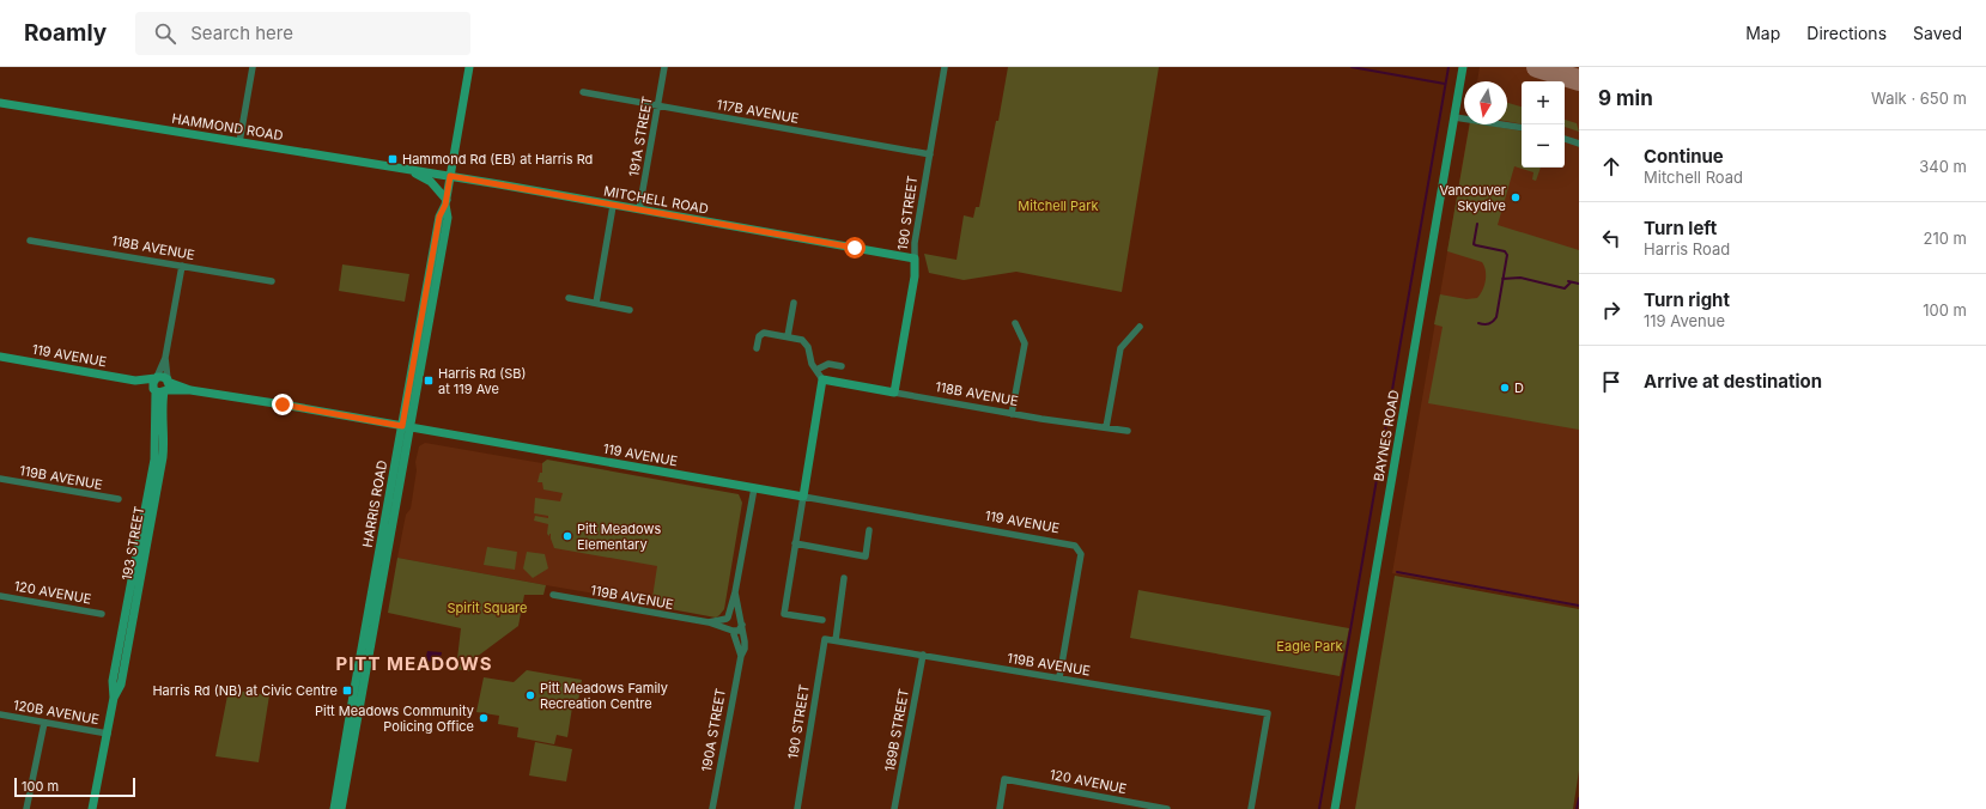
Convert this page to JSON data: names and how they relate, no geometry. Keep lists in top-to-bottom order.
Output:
{
  "streets": {
    "street": [
      "117B AVENUE",
      "HAMMOND ROAD",
      "191A STREET",
      "MITCHELL ROAD",
      "190 STREET",
      "118B AVENUE",
      "119 AVENUE",
      "BAYNES ROAD",
      "119B AVENUE",
      "HARRIS ROAD",
      "193 STREET",
      "120 AVENUE",
      "120B AVENUE",
      "190A STREET",
      "189B STREET"
    ]
  },
  "crossings": [
    ["117B AVENUE", "191A STREET"],
    ["117B AVENUE", "190 STREET"],
    ["HAMMOND ROAD", "MITCHELL ROAD"],
    ["HAMMOND ROAD", "HARRIS ROAD"],
    ["191A STREET", "MITCHELL ROAD"],
    ["MITCHELL ROAD", "190 STREET"],
    ["MITCHELL ROAD", "HARRIS ROAD"],
    ["190 STREET", "118B AVENUE"],
    ["190 STREET", "119B AVENUE"],
    ["118B AVENUE", "193 STREET"],
    ["119 AVENUE", "119B AVENUE"],
    ["119 AVENUE", "HARRIS ROAD"],
    ["119 AVENUE", "193 STREET"],
    ["119B AVENUE", "190A STREET"],
    ["119B AVENUE", "189B STREET"],
    ["193 STREET", "120B AVENUE"]
  ],
  "districts": ["PITT MEADOWS"],
  "parks": ["Mitchell Park", "Spirit Square", "Eagle Park"],
  "places": {
    "transit": ["Hammond Rd (EB) at Harris Rd", "Harris Rd (SB) at 119 Ave", "Harris Rd (NB) at Civic Centre"],
    "other": [
      "Vancouver Skydive",
      "D",
      "Pitt Meadows Elementary",
      "Pitt Meadows Family Recreation Centre",
      "Pitt Meadows Community Policing Office"
    ]
  },
  "scale_bar": "100 m",
  "north": "bottom",
  "page": {
    "header": "Roamly",
    "search": "Search here",
    "nav": ["Map", "Directions", "Saved"],
    "heading": ["9 min", "Walk · 650 m"],
    "map_buttons": ["+", "−"],
    "list": [
      ["Continue", "Mitchell Road", "340 m"],
      ["Turn left", "Harris Road", "210 m"],
      ["Turn right", "119 Avenue", "100 m"],
      "Arrive at destination"
    ],
    "scale": "100 m"
  }
}
